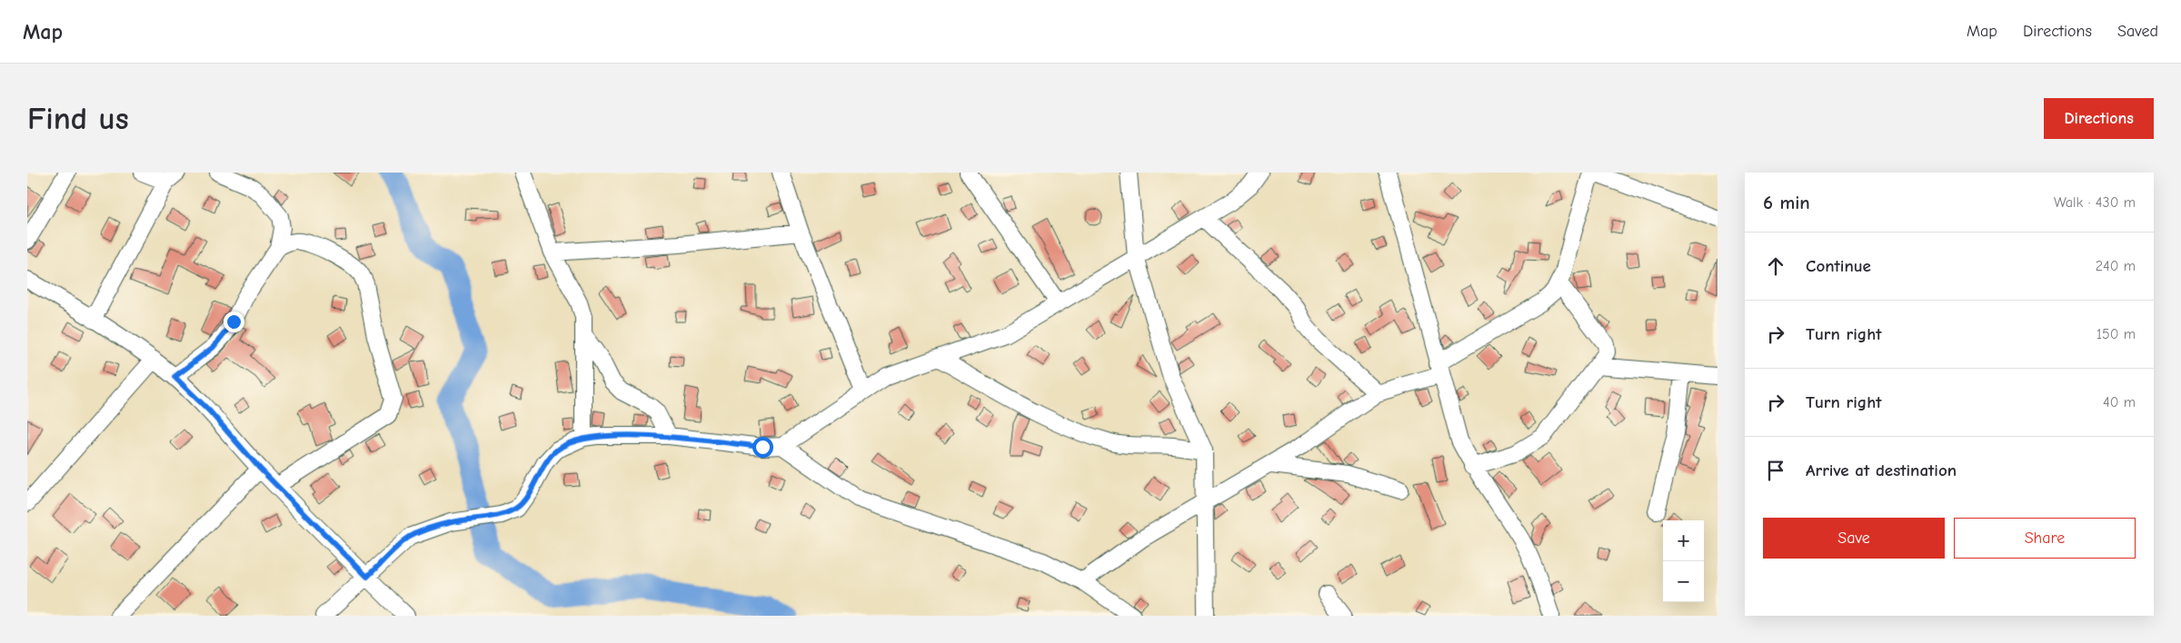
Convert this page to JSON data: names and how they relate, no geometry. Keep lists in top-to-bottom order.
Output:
{
  "page": {
    "header": "Map",
    "nav": ["Map", "Directions", "Saved"],
    "buttons": [
      "Directions",
      ["Save", "Share"]
    ],
    "title": "Find us",
    "heading": ["6 min", "Walk · 430 m"],
    "list": [
      ["Continue", "240 m"],
      ["Turn right", "150 m"],
      ["Turn right", "40 m"],
      "Arrive at destination"
    ],
    "map_buttons": ["+", "−"]
  }
}
